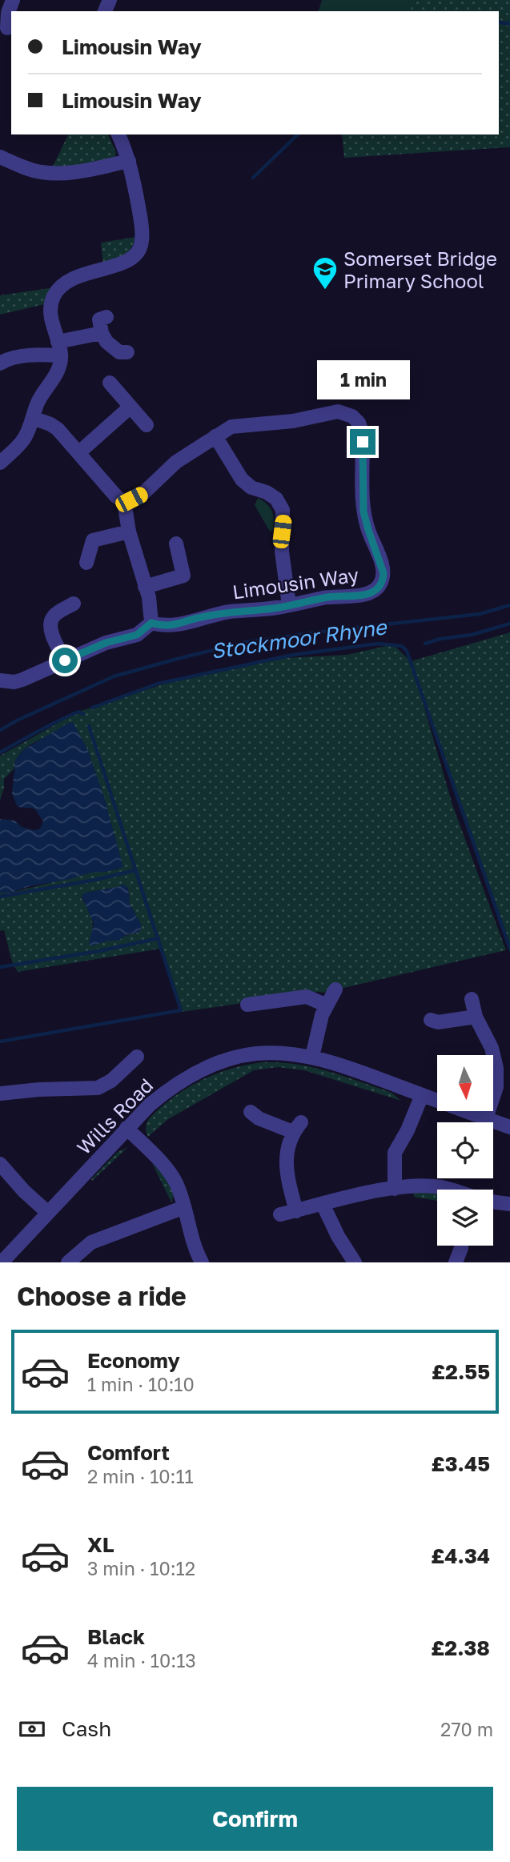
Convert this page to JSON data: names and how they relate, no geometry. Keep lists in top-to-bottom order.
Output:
{
  "streets": {
    "street": ["Limousin Way", "Wills Road"]
  },
  "water": ["Stockmoor Rhyne"],
  "places": {
    "school or university": ["Somerset Bridge Primary School"]
  },
  "north": "bottom",
  "page": {
    "banner": ["Limousin Way", "Limousin Way"],
    "bubble": "1 min",
    "heading": "Choose a ride",
    "list": [
      {
        "name": "Economy",
        "note": "1 min · 10:10",
        "value": "£2.55"
      },
      {
        "name": "Comfort",
        "note": "2 min · 10:11",
        "value": "£3.45"
      },
      {
        "name": "XL",
        "note": "3 min · 10:12",
        "value": "£4.34"
      },
      {
        "name": "Black",
        "note": "4 min · 10:13",
        "value": "£2.38"
      }
    ],
    "pay": ["Cash", "270 m"],
    "buttons": "Confirm"
  }
}
